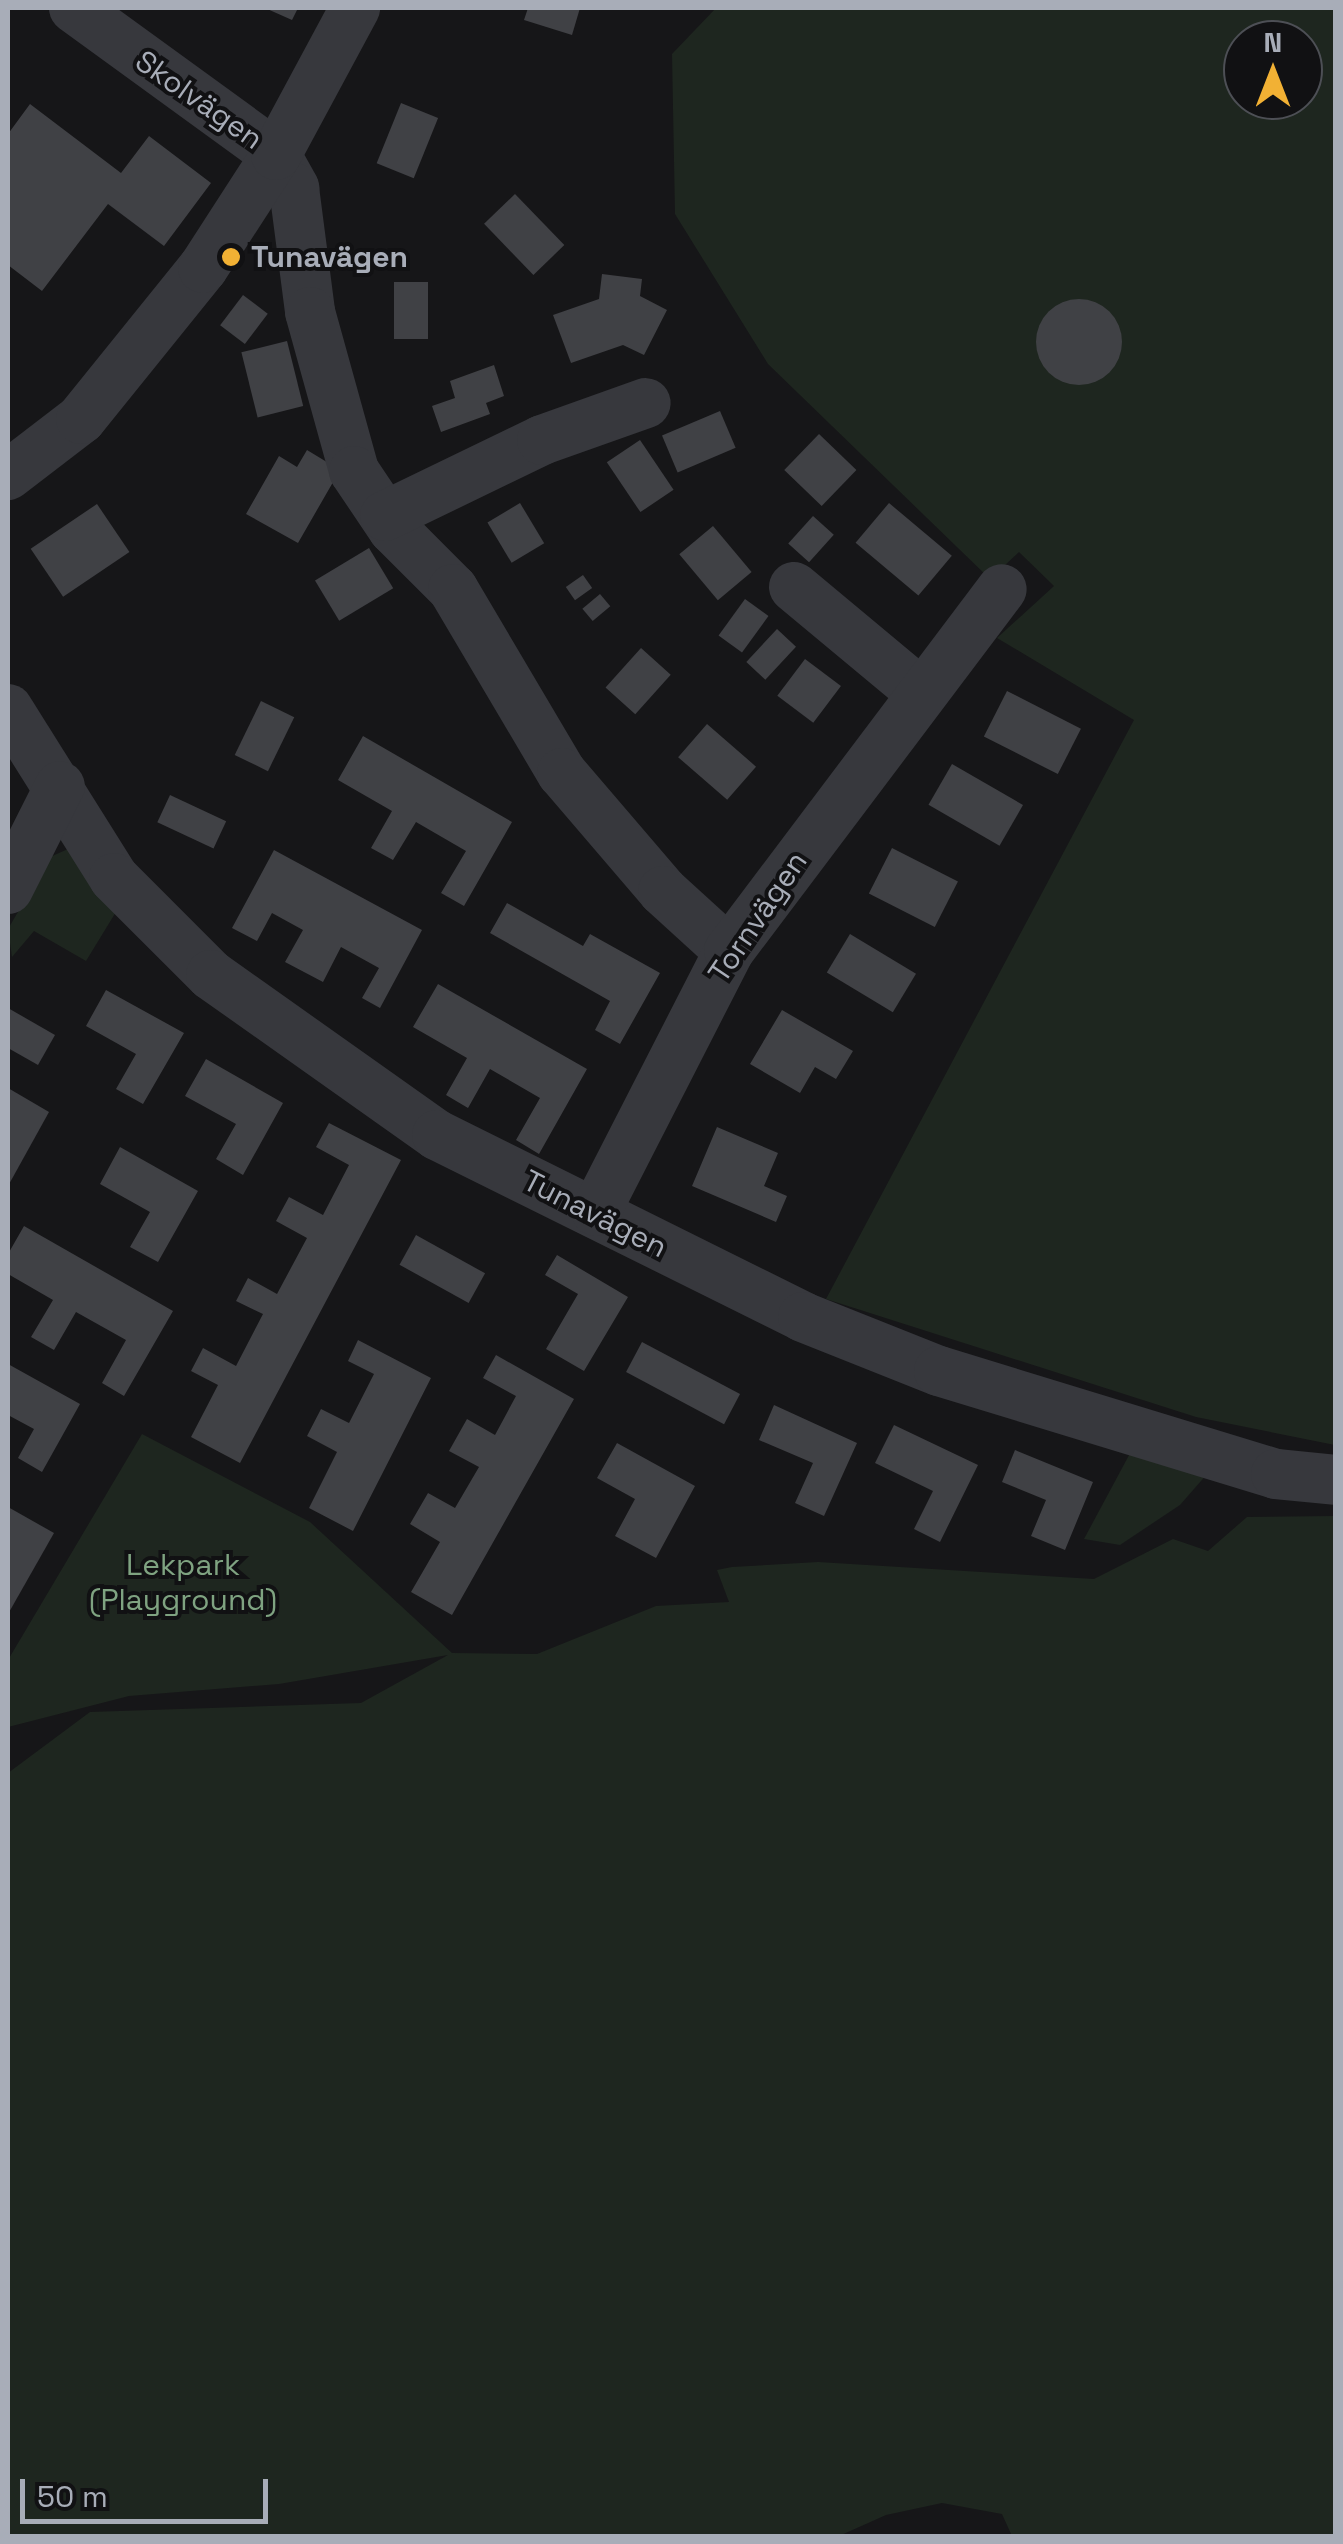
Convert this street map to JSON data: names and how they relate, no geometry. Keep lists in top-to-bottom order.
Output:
{
  "streets": {
    "street": ["Skolvägen", "Tornvägen", "Tunavägen"]
  },
  "crossings": [
    ["Tornvägen", "Tunavägen"]
  ],
  "parks": ["Lekpark (Playground)"],
  "places": ["Tunavägen"],
  "scale_bar": "50 m",
  "north": "top"
}
